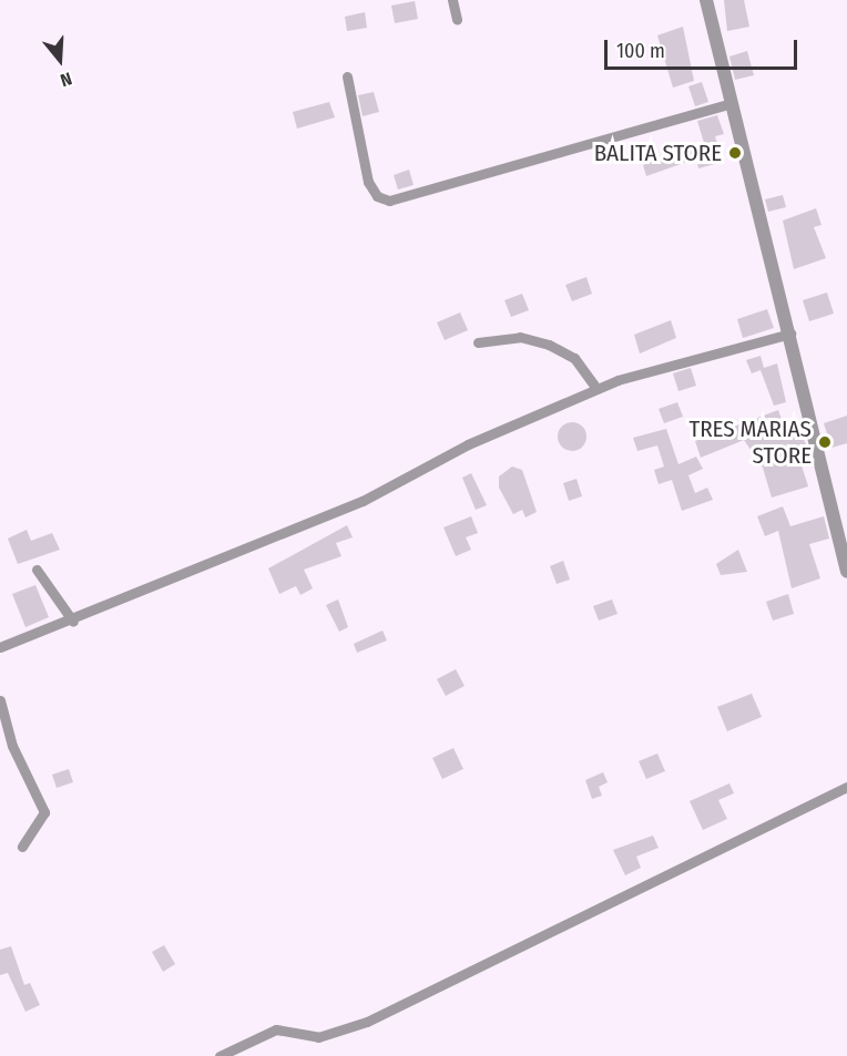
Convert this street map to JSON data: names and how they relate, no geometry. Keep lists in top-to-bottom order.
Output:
{
  "places": ["BALITA STORE", "TRES MARIAS STORE"],
  "scale_bar": "100 m",
  "north": "bottom"
}
